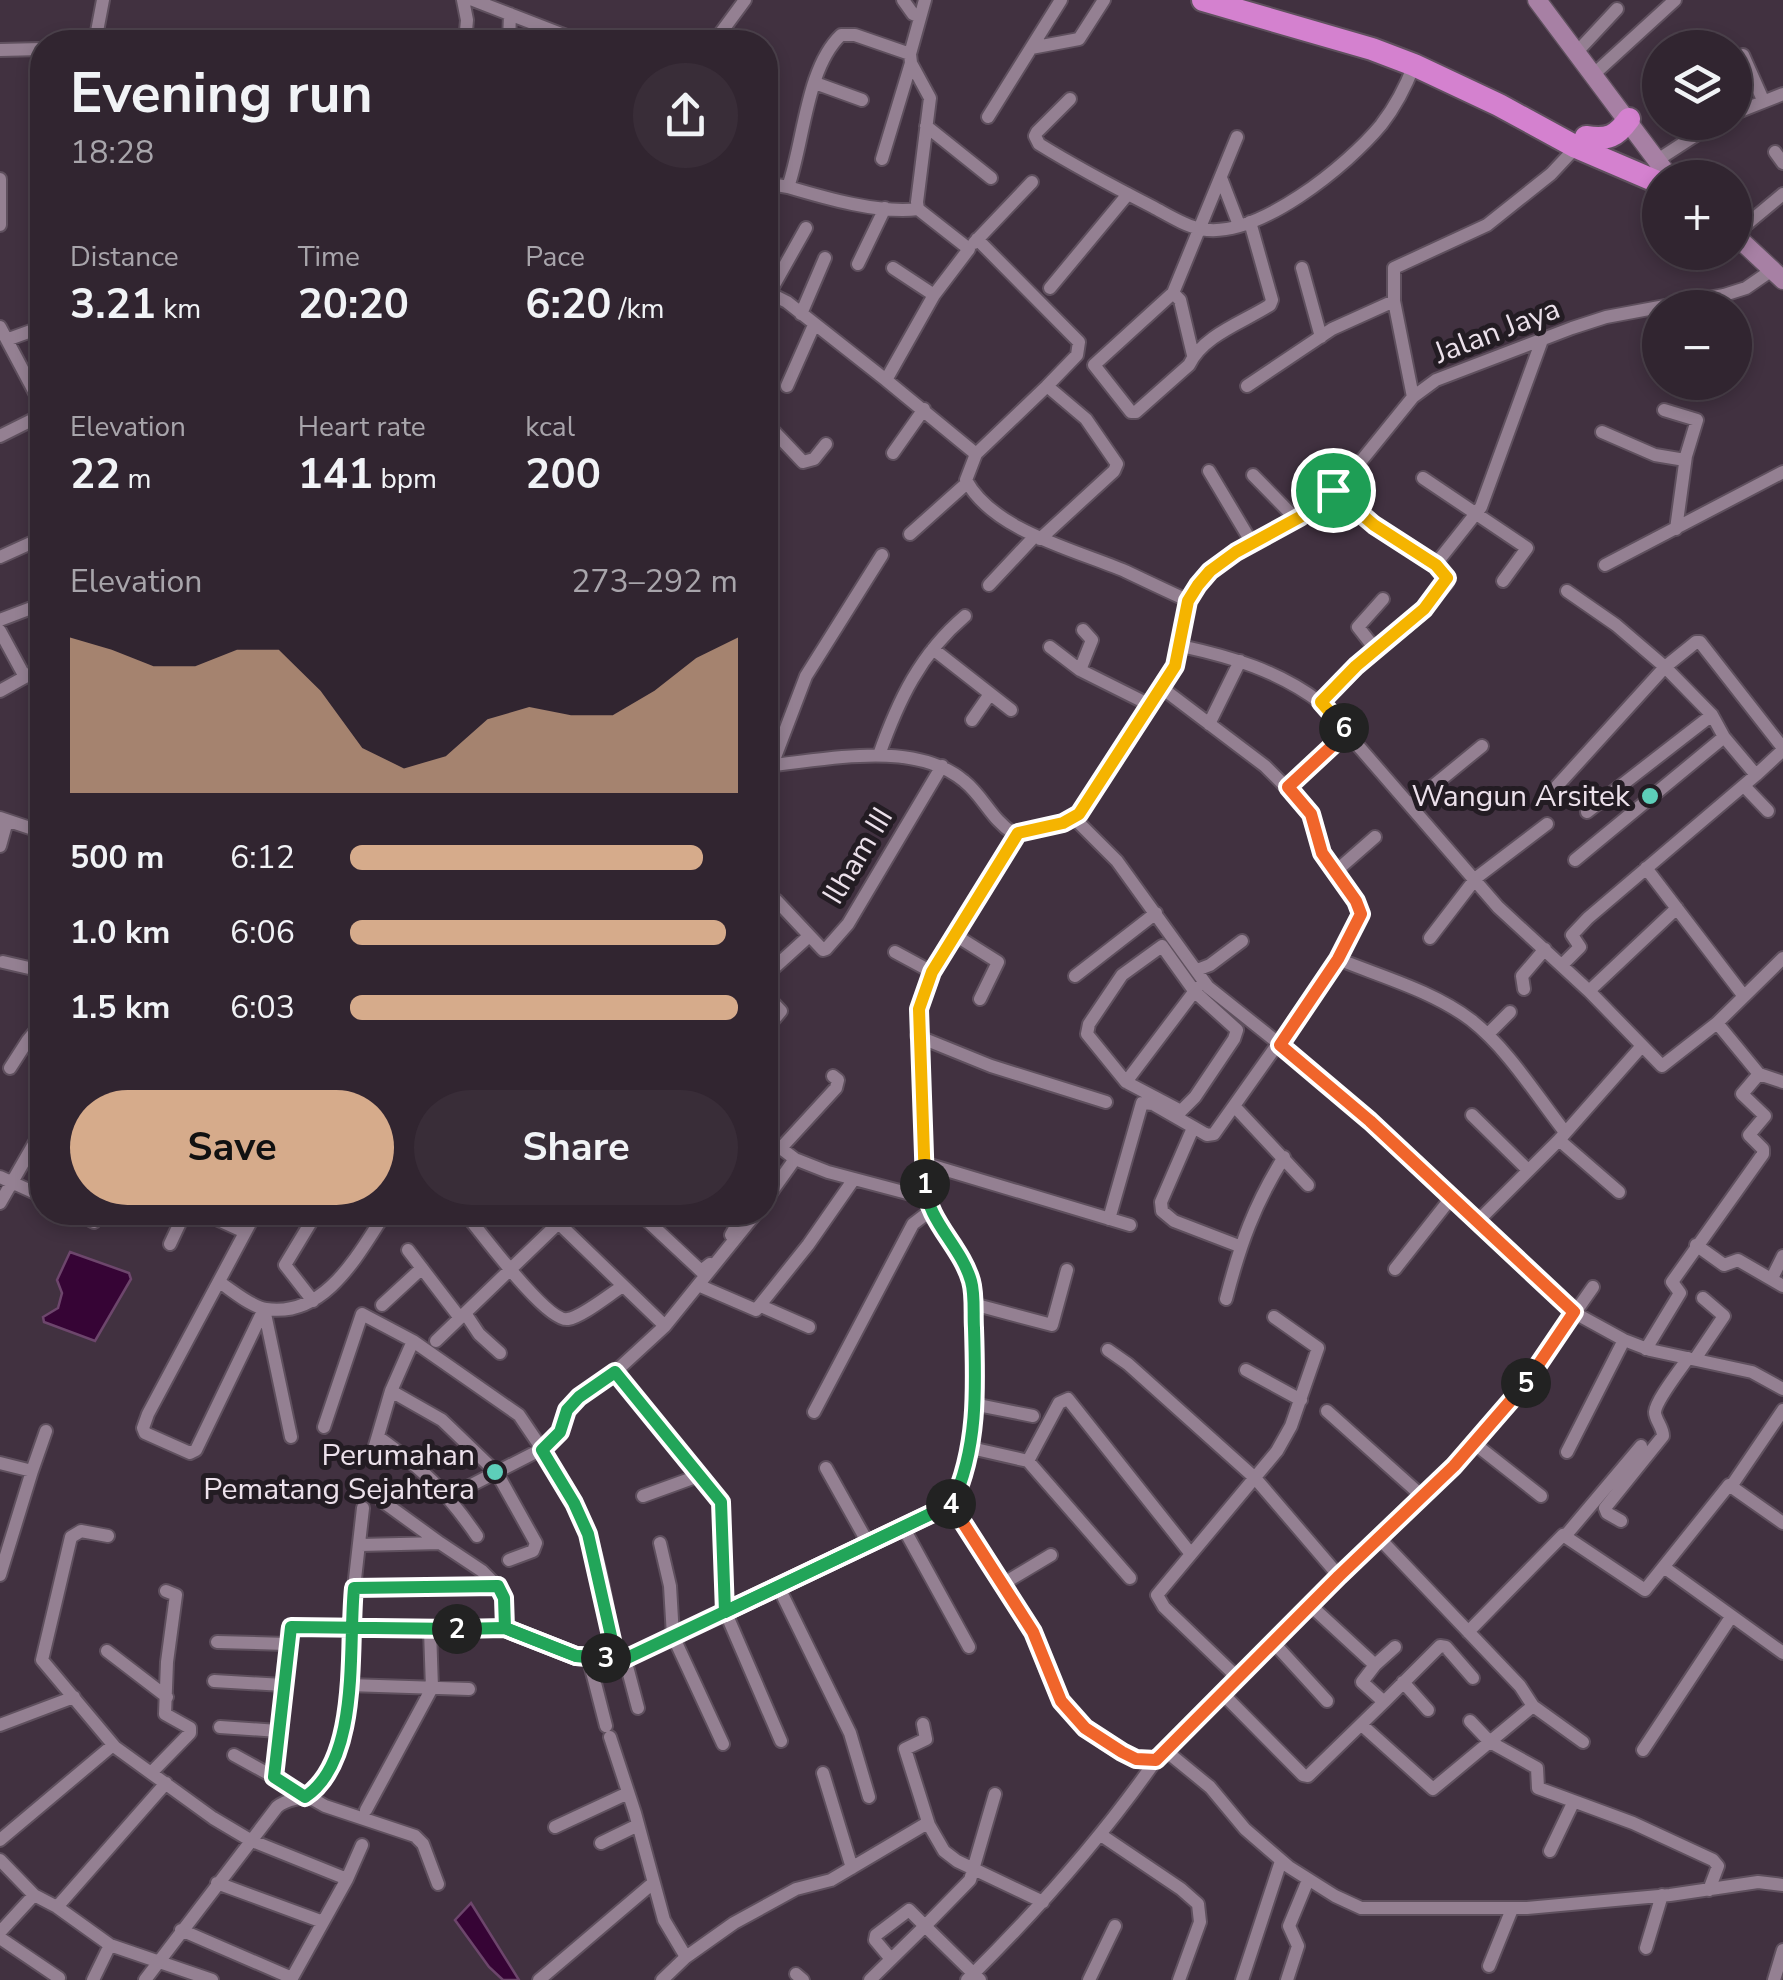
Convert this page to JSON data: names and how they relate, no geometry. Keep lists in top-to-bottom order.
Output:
{
  "streets": {
    "street": ["Jalan Jaya", "Ilham III"]
  },
  "places": ["Wangun Arsitek", "Perumahan Pematang Sejahtera"],
  "page": {
    "map_buttons": ["+", "−"],
    "heading": ["Evening run", "18:28"],
    "stats": [
      ["Distance", "3.21 km"],
      ["Time", "20:20"],
      ["Pace", "6:20 /km"],
      ["Elevation", "22 m"],
      ["Heart rate", "141 bpm"],
      ["kcal", "200"]
    ],
    "chart": ["Elevation", "273–292 m"],
    "pins": [
      "6",
      "1",
      "5",
      "4",
      "2",
      "3"
    ],
    "list": [
      {
        "name": "500 m",
        "note": "6:12"
      },
      {
        "name": "1.0 km",
        "note": "6:06"
      },
      {
        "name": "1.5 km",
        "note": "6:03"
      }
    ],
    "buttons": ["Save", "Share"]
  }
}
